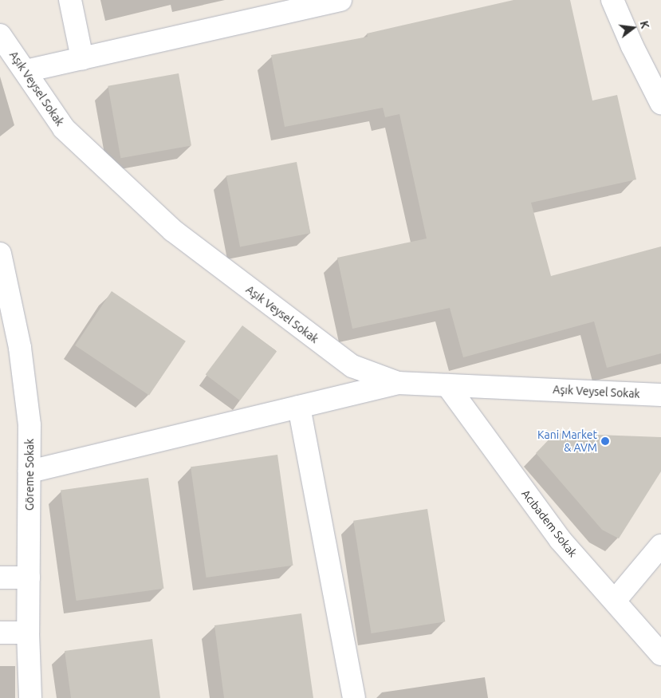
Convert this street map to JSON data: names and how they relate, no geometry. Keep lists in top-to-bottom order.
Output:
{
  "streets": {
    "street": ["Aşık Veysel Sokak", "Göreme Sokak", "Acıbadem Sokak"]
  },
  "crossings": [
    ["Aşık Veysel Sokak", "Acıbadem Sokak"]
  ],
  "places": ["Kani Market & AVM"],
  "north": "right"
}
